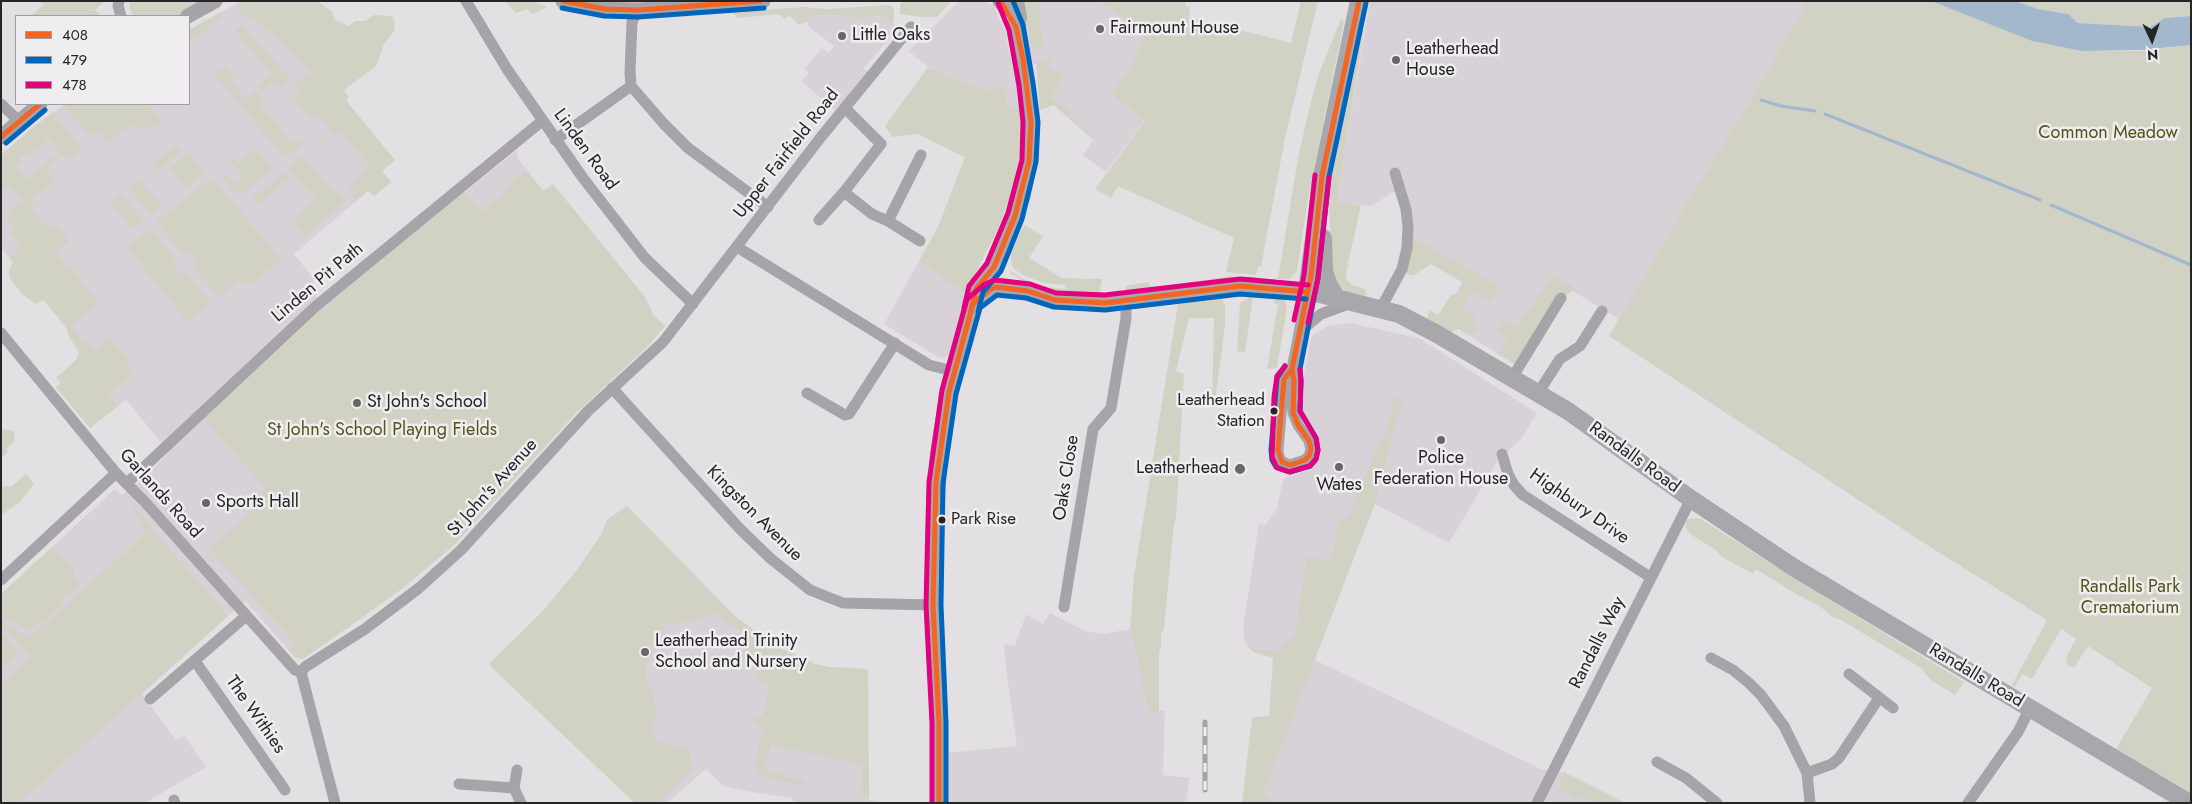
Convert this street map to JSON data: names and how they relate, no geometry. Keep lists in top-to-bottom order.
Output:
{
  "streets": {
    "main road": ["Randalls Road"],
    "street": [
      "Linden Road",
      "Upper Fairfield Road",
      "Linden Pit Path",
      "Oaks Close",
      "St John's Avenue",
      "Garlands Road",
      "Highbury Drive",
      "Kingston Avenue",
      "Randalls Way",
      "The Withies"
    ]
  },
  "crossings": [
    ["Linden Road", "Upper Fairfield Road"],
    ["Linden Road", "Linden Pit Path"],
    ["Linden Road", "St John's Avenue"],
    ["Upper Fairfield Road", "St John's Avenue"],
    ["Linden Pit Path", "Garlands Road"],
    ["Randalls Road", "Oaks Close"],
    ["Randalls Road", "Randalls Way"],
    ["St John's Avenue", "Garlands Road"],
    ["St John's Avenue", "Kingston Avenue"],
    ["Highbury Drive", "Randalls Way"]
  ],
  "parks": ["Common Meadow", "St John's School Playing Fields", "Randalls Park Crematorium"],
  "places": [
    "Fairmount House",
    "Little Oaks",
    "Leatherhead House",
    "St John's School",
    "Leatherhead Station",
    "Police Federation House",
    "Wates",
    "Leatherhead",
    "Sports Hall",
    "Park Rise",
    "Leatherhead Trinity School and Nursery"
  ],
  "lines": ["transit line 408", "transit line 479", "transit line 478"],
  "legend": ["408", "479", "478"],
  "north": "bottom"
}
